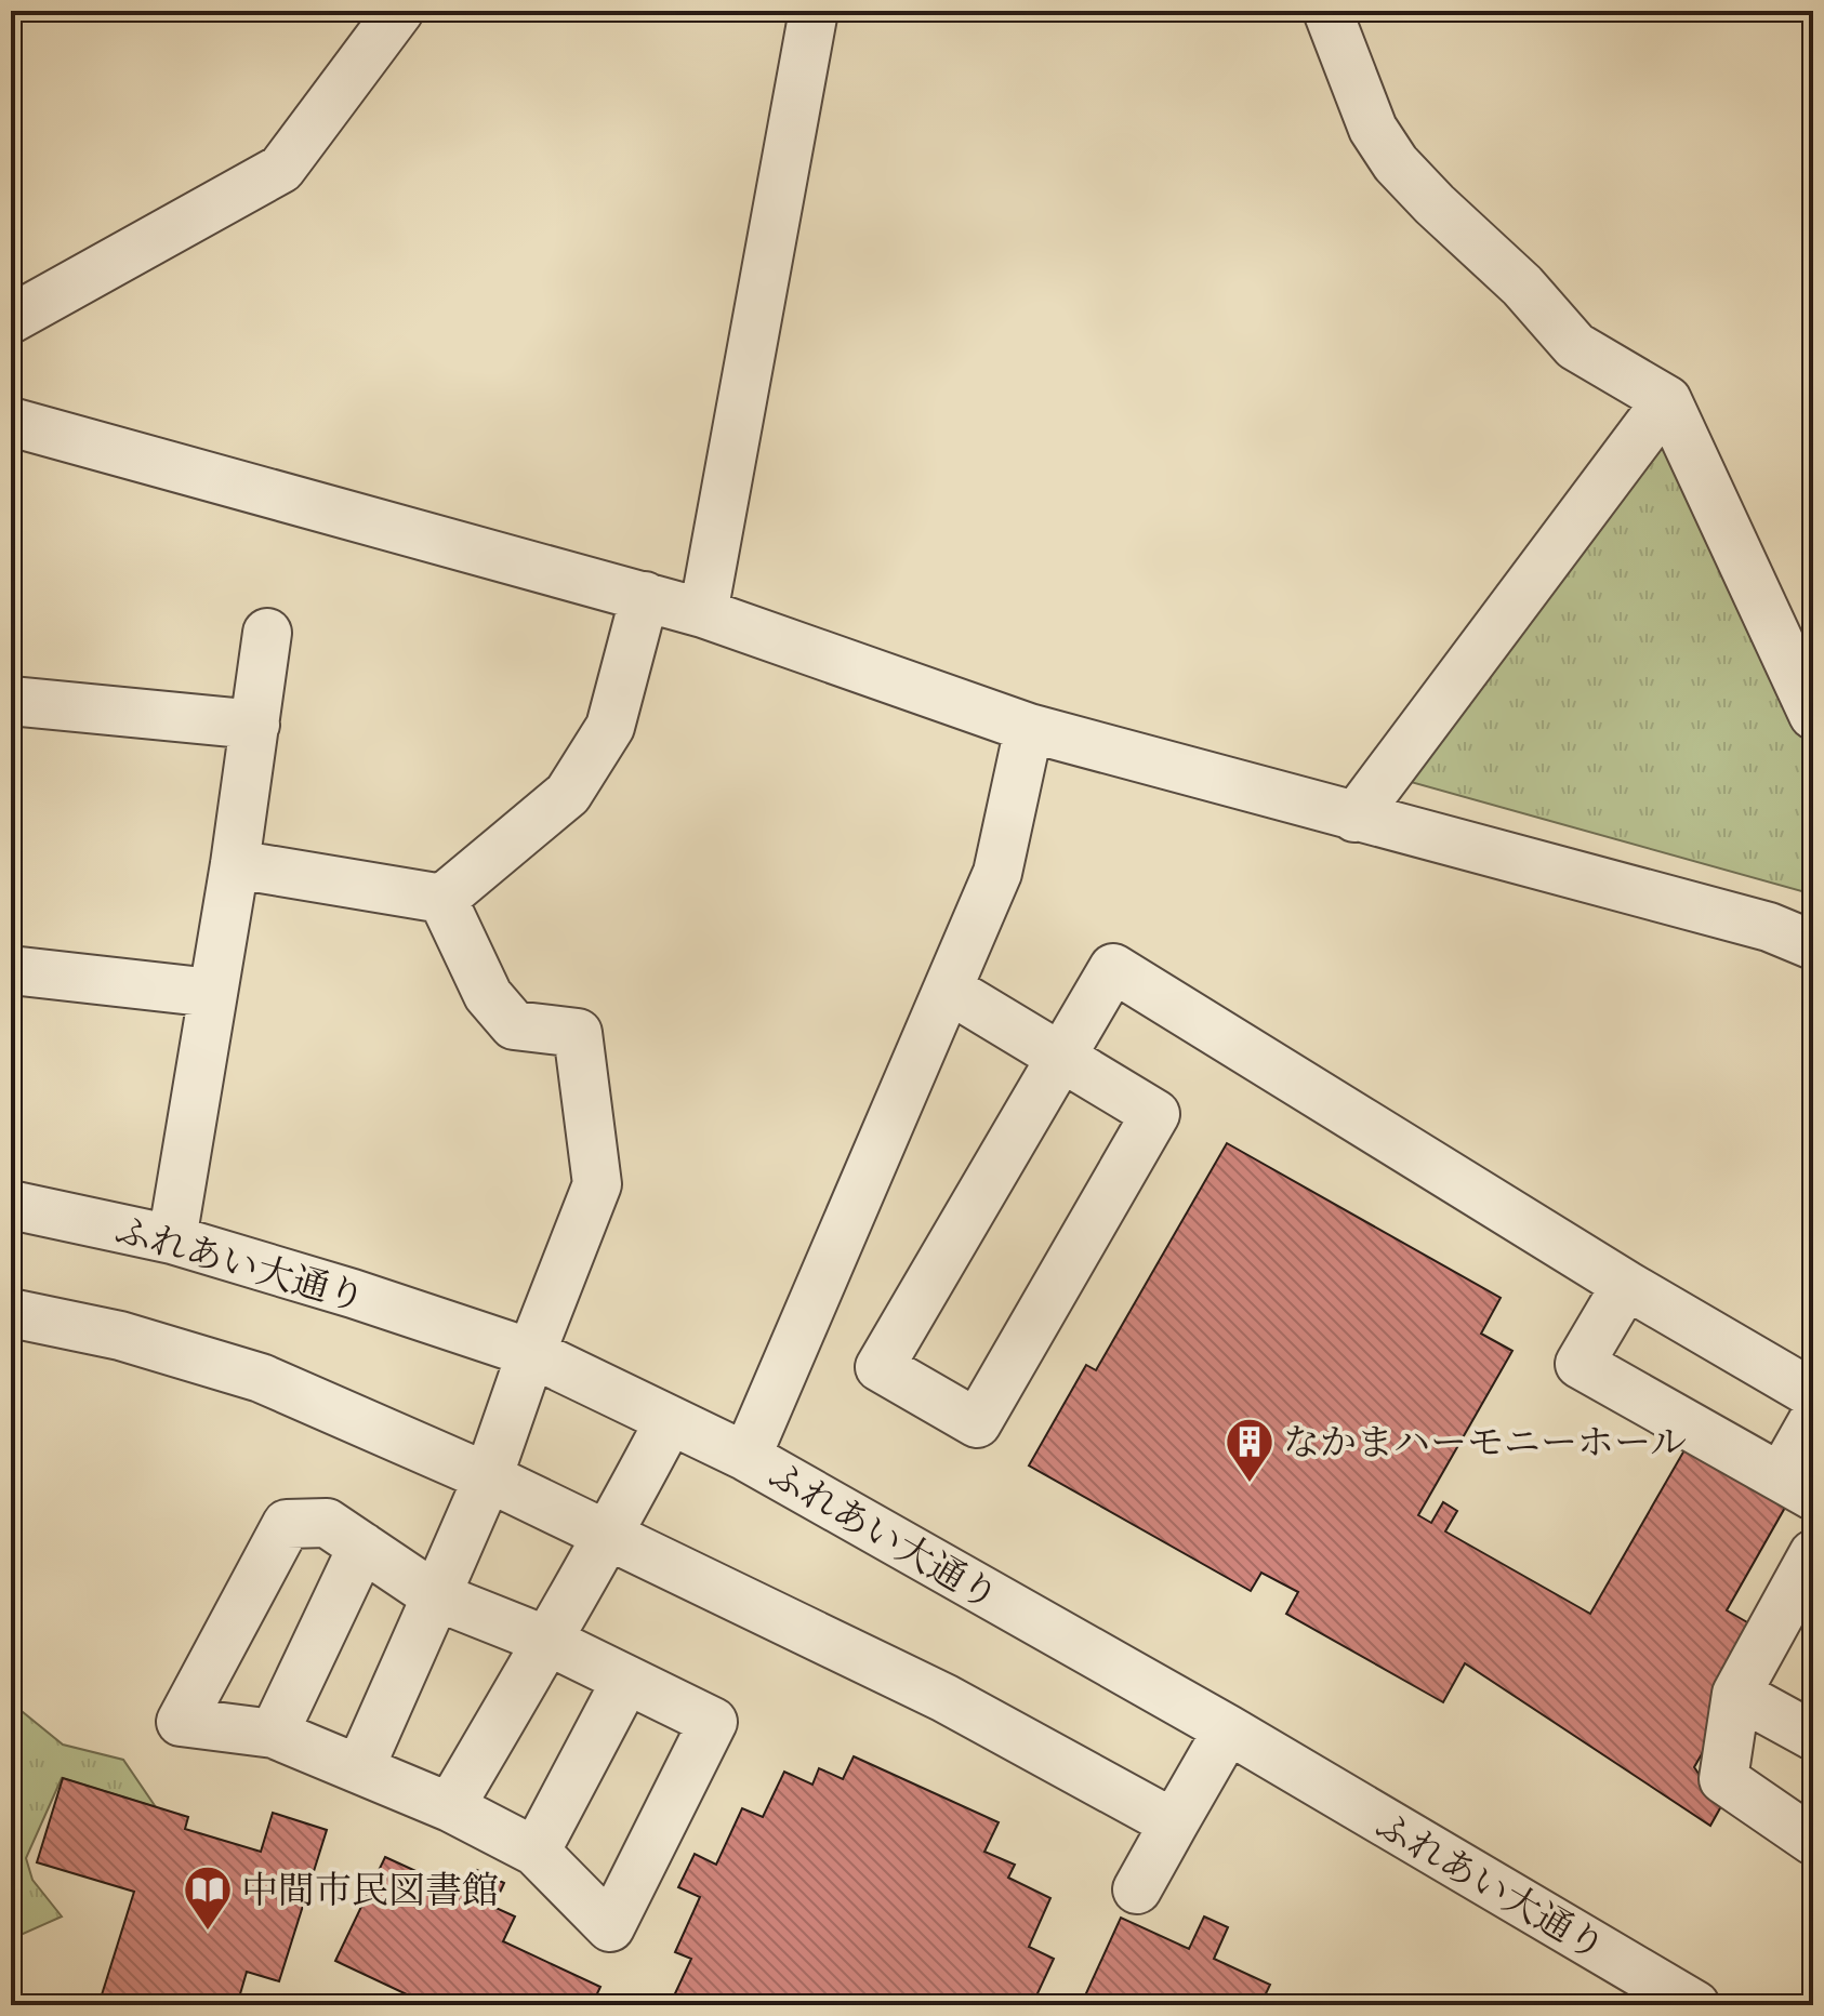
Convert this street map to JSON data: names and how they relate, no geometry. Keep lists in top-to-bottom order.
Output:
{
  "streets": {
    "street": ["ふれあい大通り"]
  },
  "places": {
    "building": ["なかまハーモニーホール"],
    "library": ["中間市民図書館"]
  }
}
